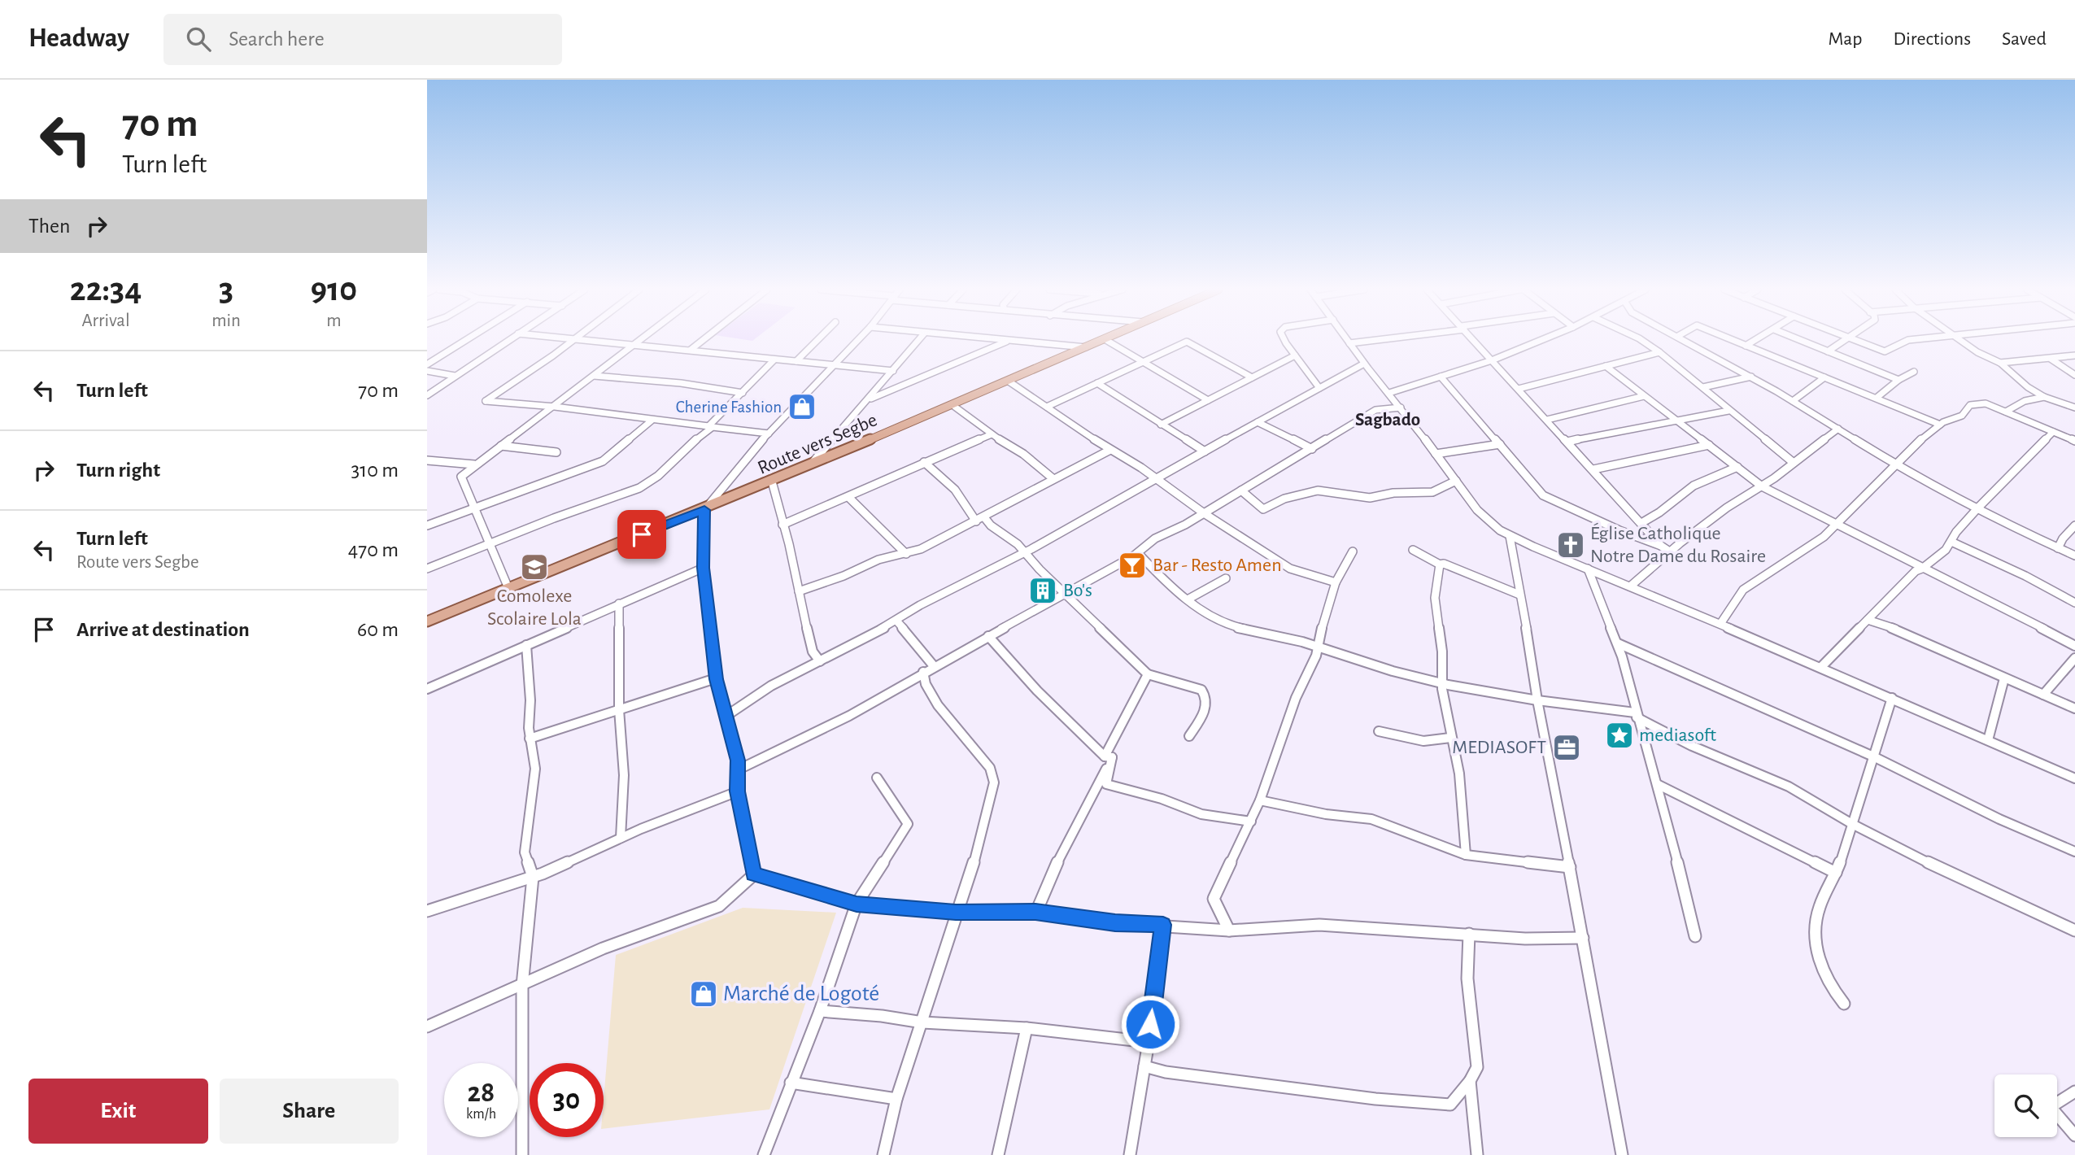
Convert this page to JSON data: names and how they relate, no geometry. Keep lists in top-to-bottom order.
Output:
{
  "streets": {
    "main road": ["Route vers Segbe"]
  },
  "districts": ["Sagbado"],
  "places": {
    "shop": ["Cherine Fashion", "Marché de Logoté"],
    "church": ["Église Catholique Notre Dame du Rosaire"],
    "bar": ["Bar - Resto Amen"],
    "school or university": ["Comolexe Scolaire Lola"],
    "building": ["Bo's"],
    "place": ["mediasoft"],
    "office": ["MEDIASOFT"]
  },
  "page": {
    "header": "Headway",
    "search": "Search here",
    "nav": ["Map", "Directions", "Saved"],
    "turn": ["70 m", "Turn left"],
    "then": "Then",
    "eta": [
      "22:34",
      "Arrival",
      "3",
      "min",
      "910",
      "m"
    ],
    "list": [
      {
        "name": "Turn left",
        "value": "70 m"
      },
      {
        "name": "Turn right",
        "value": "310 m"
      },
      {
        "name": "Turn left",
        "note": "Route vers Segbe",
        "value": "470 m"
      },
      {
        "name": "Arrive at destination",
        "value": "60 m"
      }
    ],
    "speed": "28 km/h",
    "limit": "30",
    "buttons": ["Exit", "Share"]
  }
}
